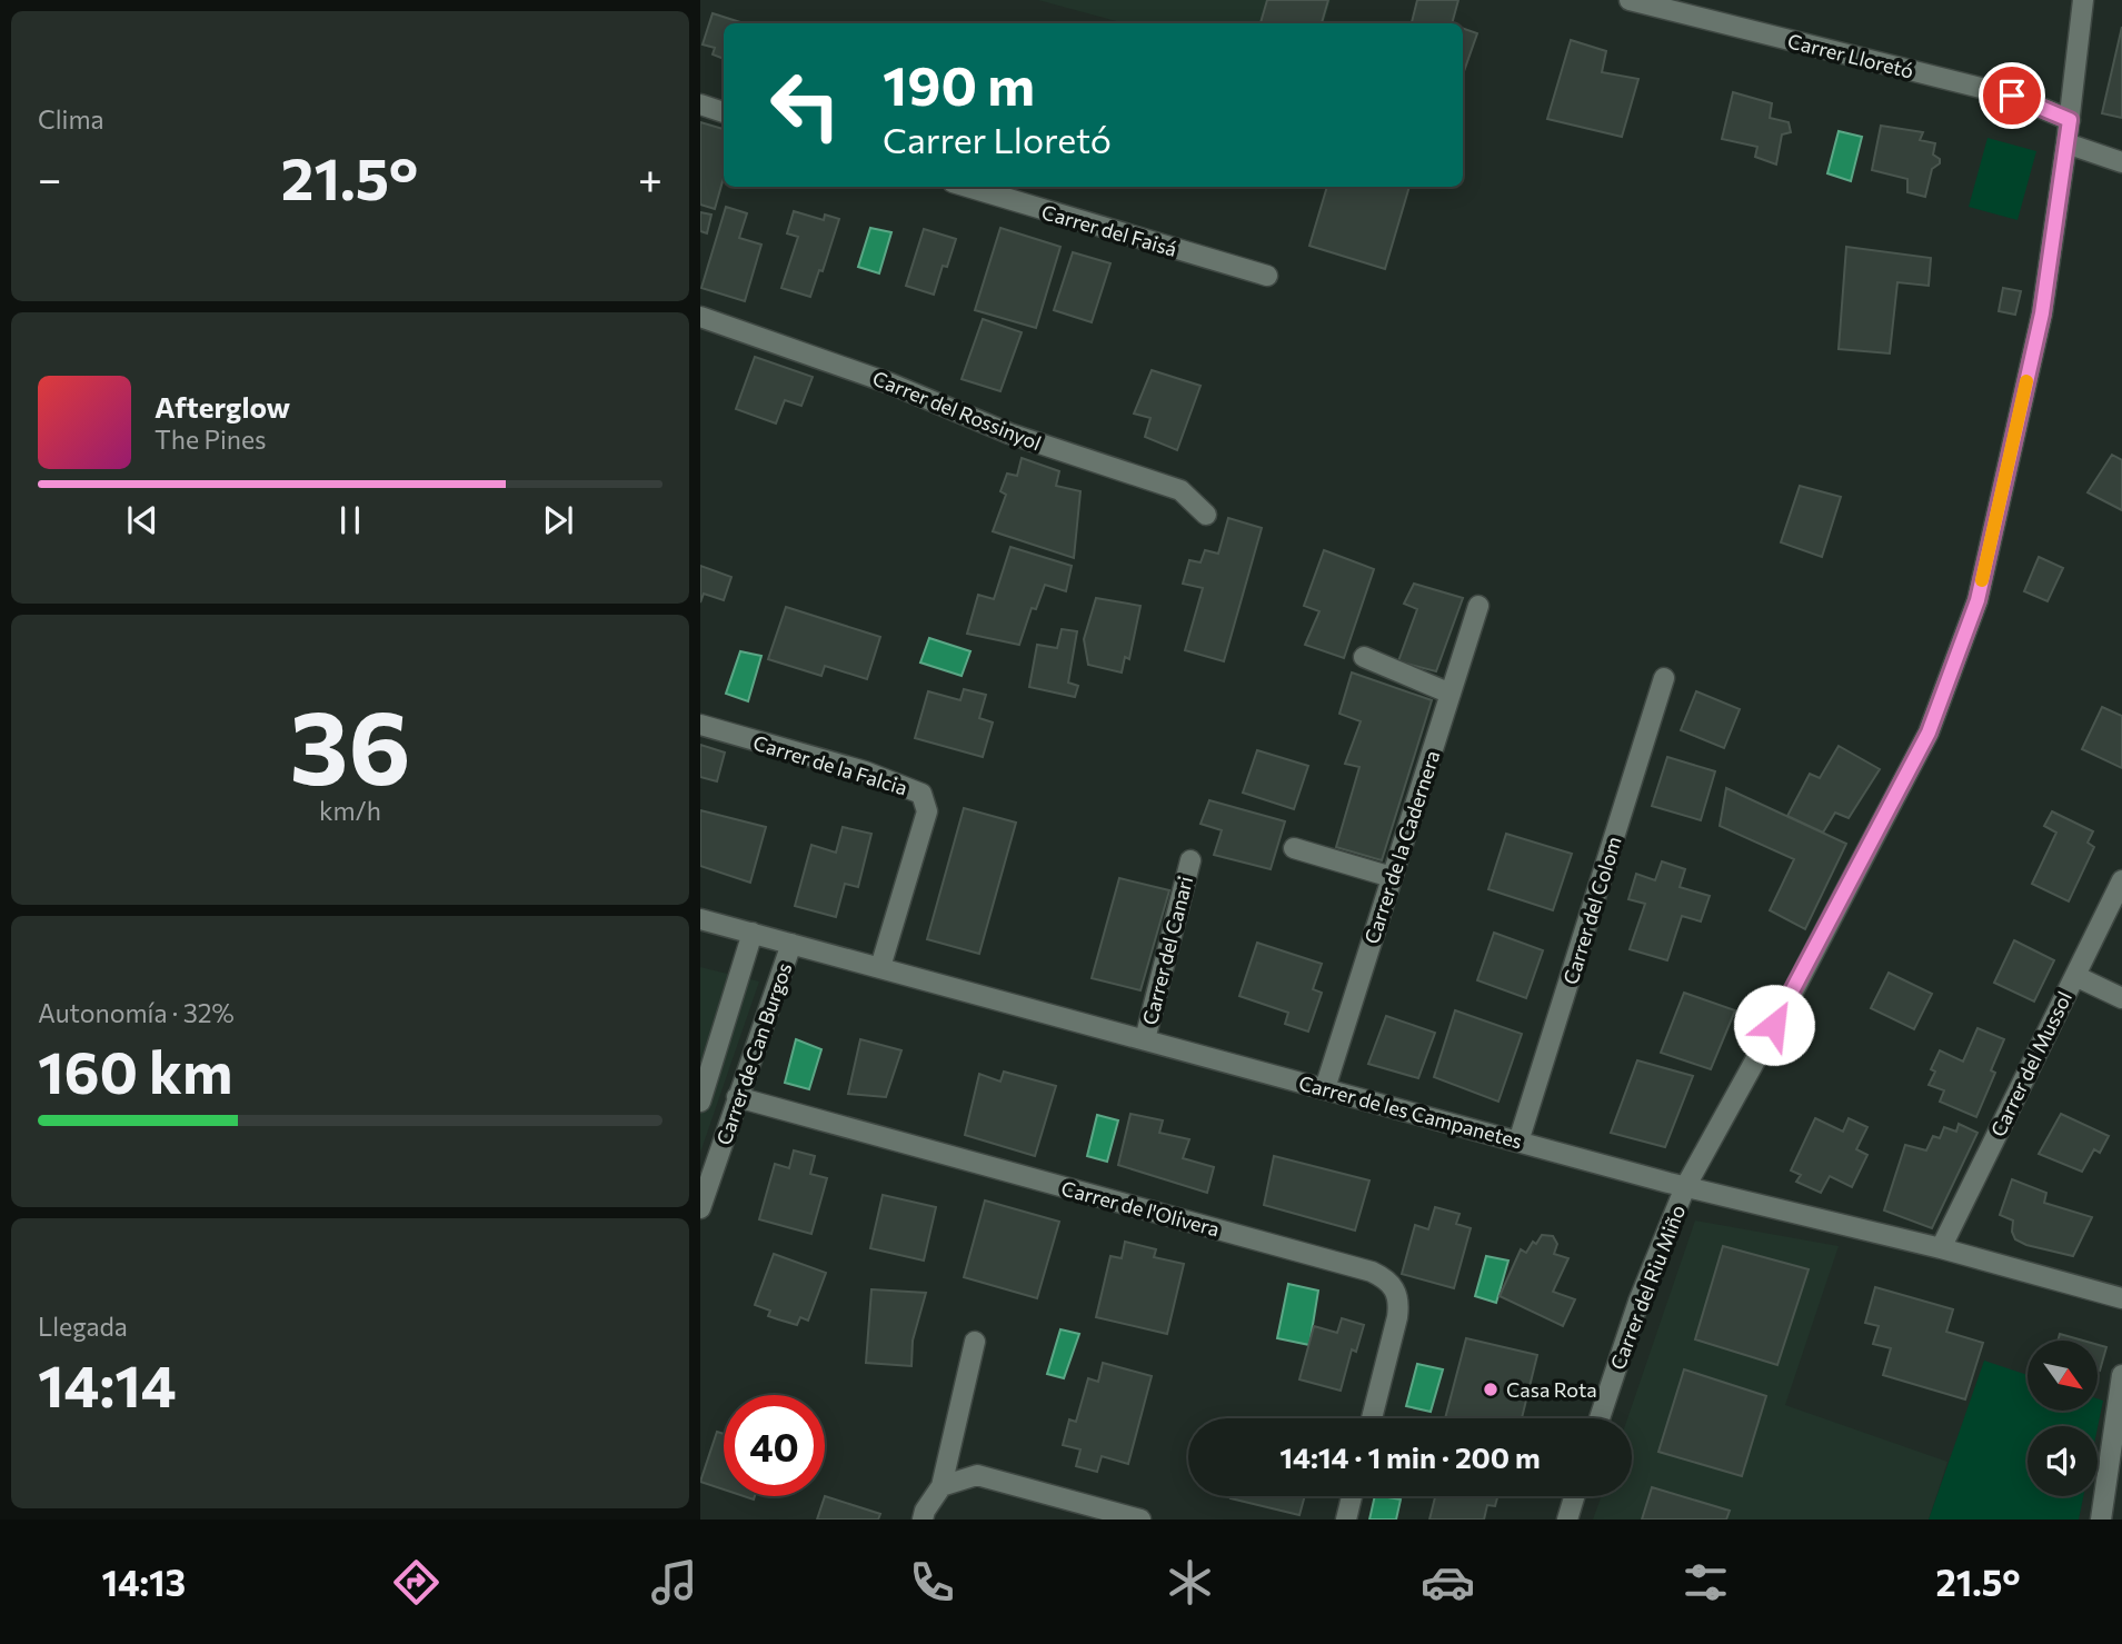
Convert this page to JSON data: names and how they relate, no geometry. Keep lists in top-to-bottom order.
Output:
{
  "streets": {
    "street": [
      "Carrer Lloretó",
      "Carrer del Faisá",
      "Carrer del Rossinyol",
      "Carrer de la Falcia",
      "Carrer de la Cadernera",
      "Carrer del Colom",
      "Carrer del Canari",
      "Carrer de Can Burgos",
      "Carrer del Mussol",
      "Carrer de les Campanetes",
      "Carrer de l'Olivera",
      "Carrer del Riu Miño"
    ]
  },
  "crossings": [
    ["Carrer Lloretó", "Carrer del Riu Miño"],
    ["Carrer de la Falcia", "Carrer de les Campanetes"],
    ["Carrer de la Cadernera", "Carrer de les Campanetes"],
    ["Carrer del Colom", "Carrer de les Campanetes"],
    ["Carrer del Canari", "Carrer de les Campanetes"],
    ["Carrer de Can Burgos", "Carrer de les Campanetes"],
    ["Carrer de Can Burgos", "Carrer de l'Olivera"],
    ["Carrer del Mussol", "Carrer de les Campanetes"],
    ["Carrer de les Campanetes", "Carrer del Riu Miño"]
  ],
  "places": ["Casa Rota"],
  "north": "bottom right",
  "page": {
    "tile": [
      "Clima",
      ["36", "km/h"],
      ["Autonomía · 32%", "160 km"],
      ["Llegada", "14:14"]
    ],
    "turn": ["190 m", "Carrer Lloretó"],
    "heat": ["−", "21.5°", "+"],
    "song": ["Afterglow", "The Pines"],
    "limit": "40",
    "trip": "14:14 · 1 min · 200 m",
    "tabs": ["14:13", "21.5°"]
  }
}
